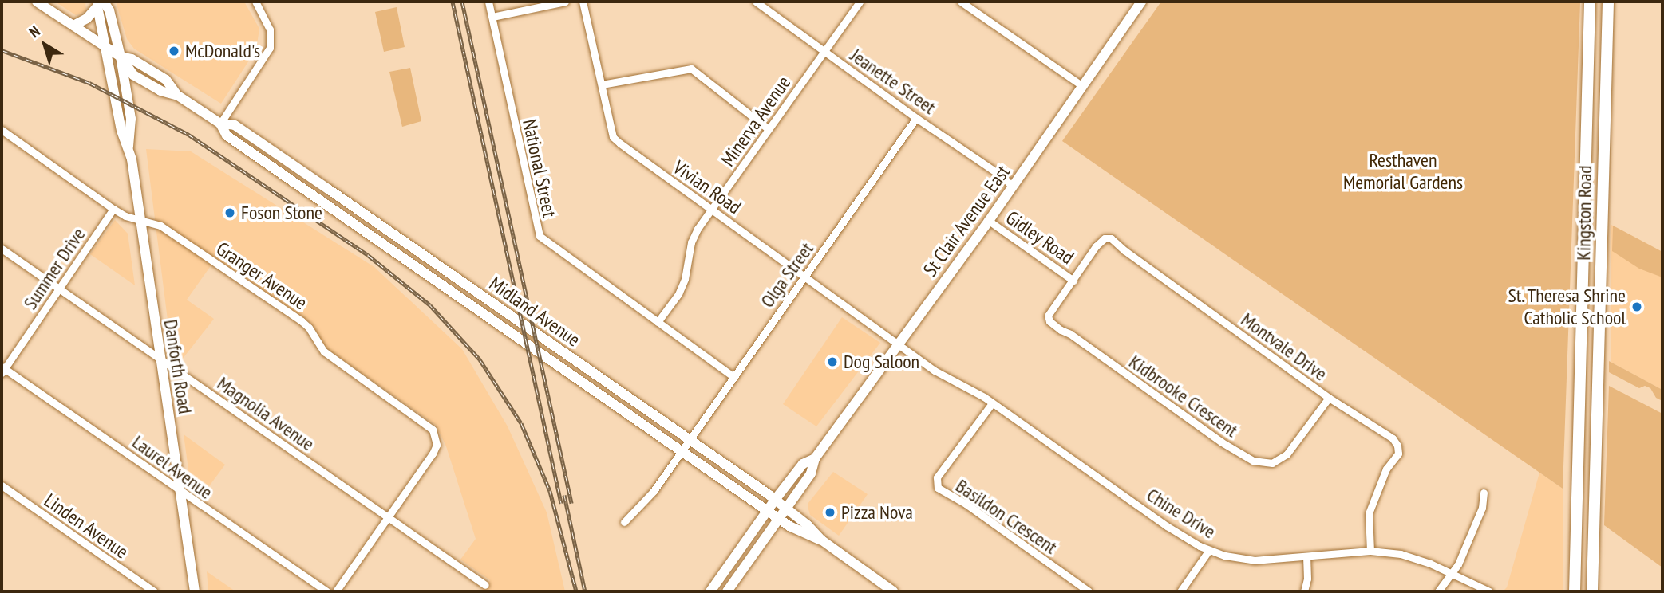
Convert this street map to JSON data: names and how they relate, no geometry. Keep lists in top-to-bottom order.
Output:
{
  "streets": {
    "main road": [
      "Kingston Road",
      "St Clair Avenue East",
      "Midland Avenue",
      "Danforth Road"
    ],
    "street": [
      "Jeanette Street",
      "Minerva Avenue",
      "National Street",
      "Vivian Road",
      "Gidley Road",
      "Summer Drive",
      "Olga Street",
      "Granger Avenue",
      "Montvale Drive",
      "Kidbrooke Crescent",
      "Magnolia Avenue",
      "Laurel Avenue",
      "Chine Drive",
      "Basildon Crescent",
      "Linden Avenue"
    ]
  },
  "crossings": [
    ["Jeanette Street", "Minerva Avenue"],
    ["Jeanette Street", "St Clair Avenue East"],
    ["Jeanette Street", "Olga Street"],
    ["Minerva Avenue", "National Street"],
    ["Minerva Avenue", "Vivian Road"],
    ["National Street", "Olga Street"],
    ["Vivian Road", "St Clair Avenue East"],
    ["Vivian Road", "Olga Street"],
    ["Vivian Road", "Chine Drive"],
    ["St Clair Avenue East", "Gidley Road"],
    ["St Clair Avenue East", "Midland Avenue"],
    ["St Clair Avenue East", "Chine Drive"],
    ["Gidley Road", "Montvale Drive"],
    ["Gidley Road", "Kidbrooke Crescent"],
    ["Summer Drive", "Granger Avenue"],
    ["Summer Drive", "Magnolia Avenue"],
    ["Summer Drive", "Laurel Avenue"],
    ["Olga Street", "Midland Avenue"],
    ["Granger Avenue", "Danforth Road"],
    ["Granger Avenue", "Magnolia Avenue"],
    ["Midland Avenue", "Danforth Road"],
    ["Montvale Drive", "Kidbrooke Crescent"],
    ["Montvale Drive", "Chine Drive"],
    ["Danforth Road", "Magnolia Avenue"],
    ["Danforth Road", "Laurel Avenue"],
    ["Chine Drive", "Basildon Crescent"]
  ],
  "parks": ["Resthaven Memorial Gardens"],
  "places": [
    "McDonald's",
    "Foson Stone",
    "St. Theresa Shrine Catholic School",
    "Dog Saloon",
    "Pizza Nova"
  ],
  "north": "top left"
}
